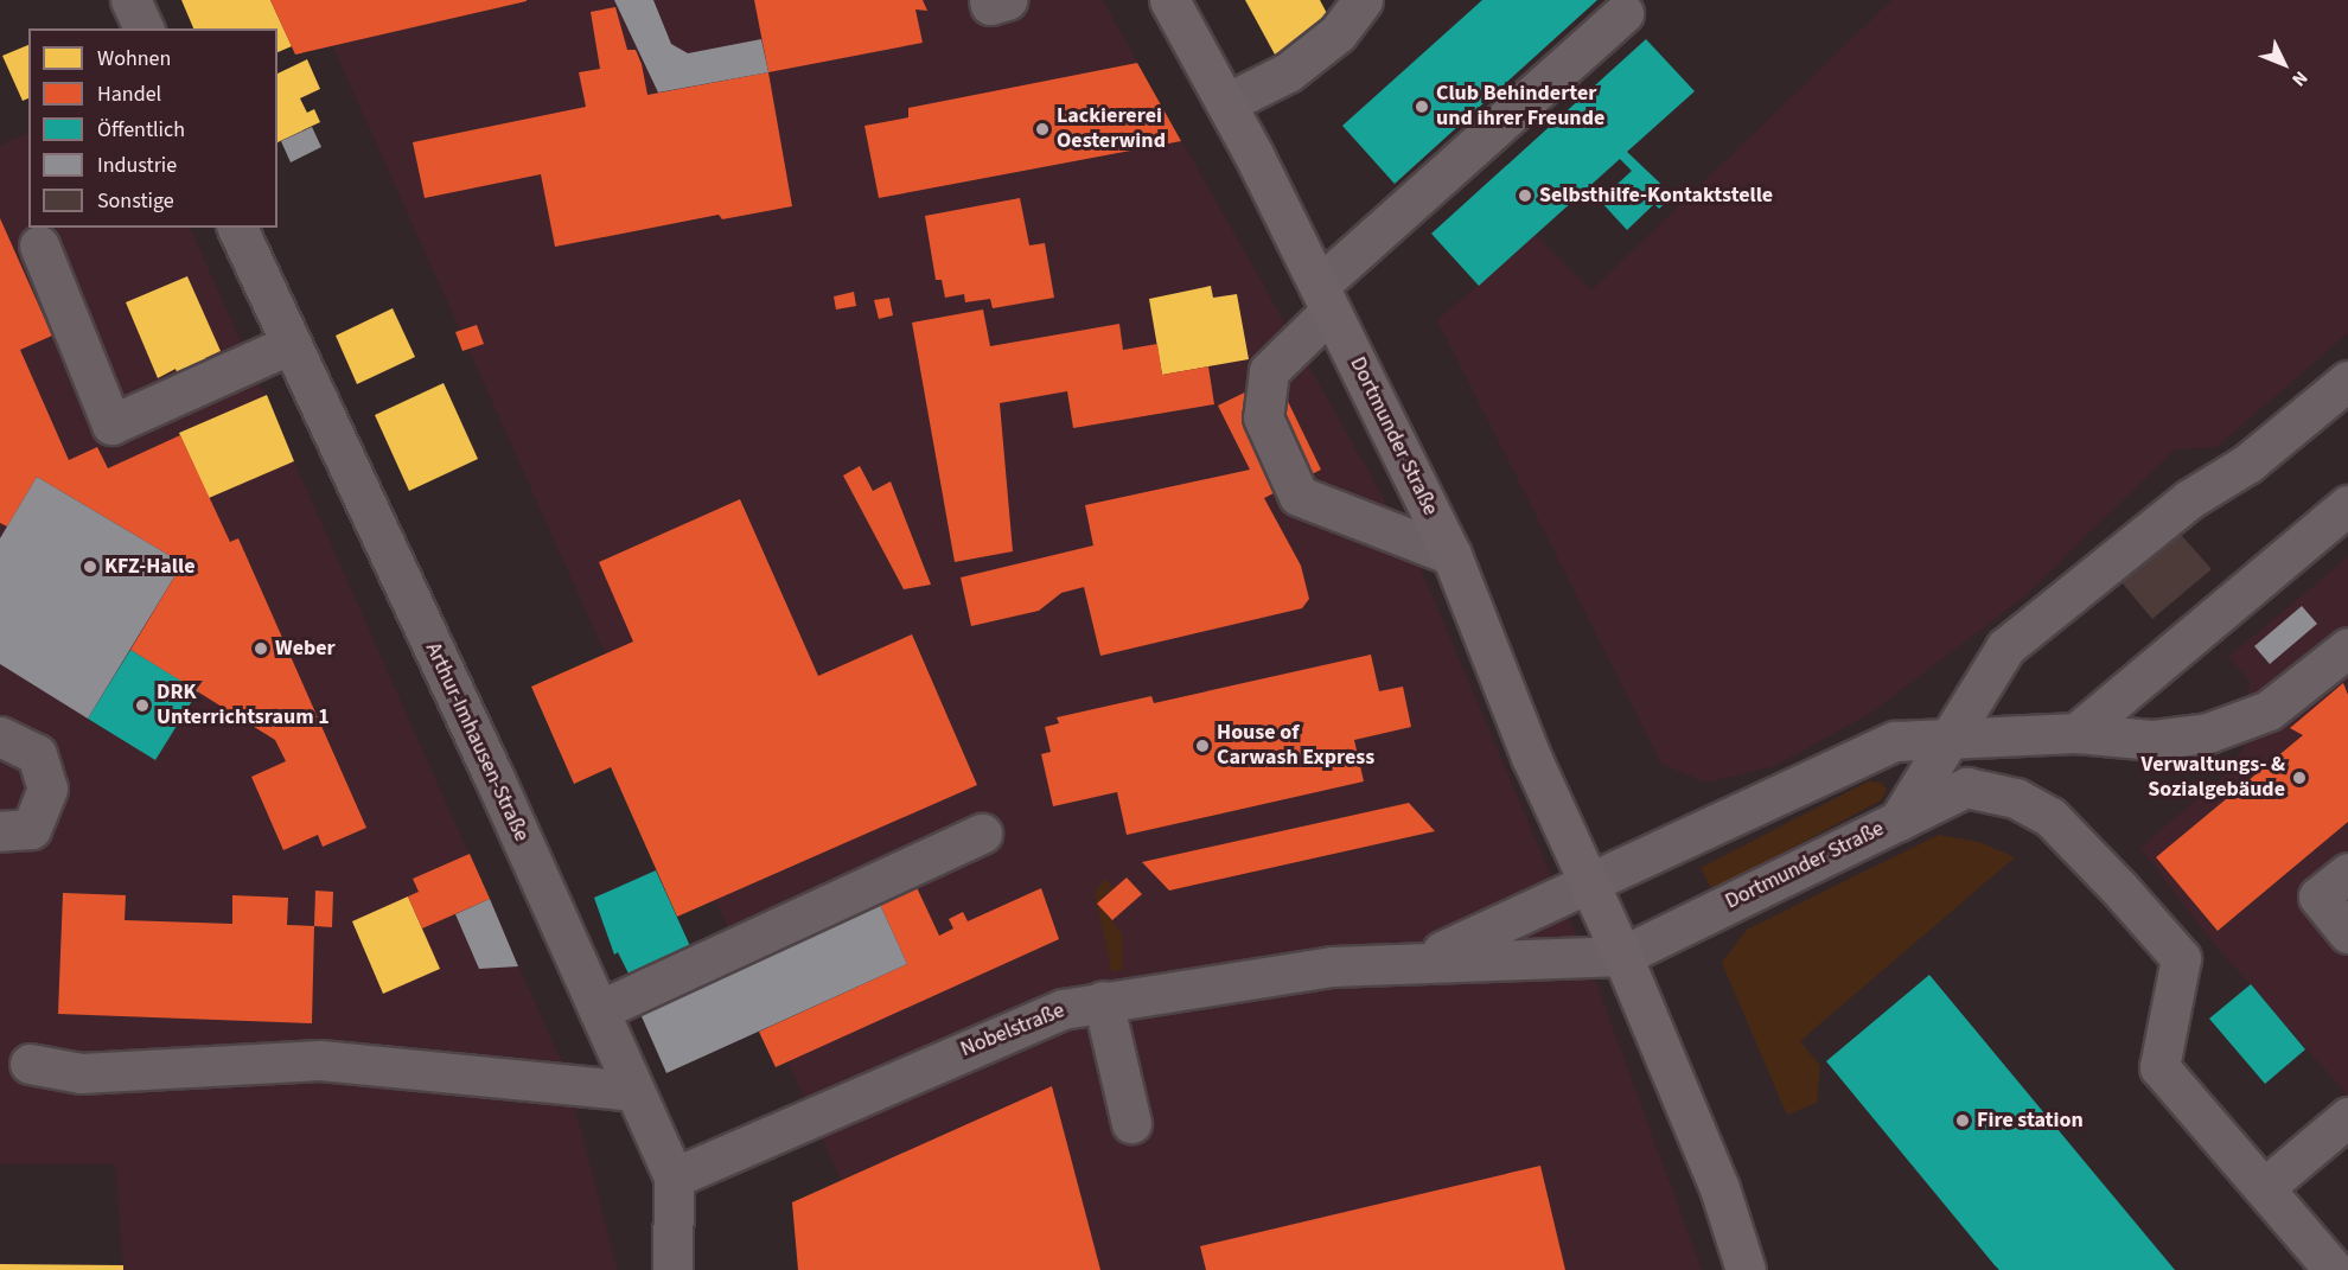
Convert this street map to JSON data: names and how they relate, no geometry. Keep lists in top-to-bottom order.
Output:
{
  "streets": {
    "main road": ["Dortmunder Straße"],
    "street": ["Arthur-Imhausen-Straße", "Nobelstraße"]
  },
  "crossings": [
    ["Dortmunder Straße", "Nobelstraße"],
    ["Arthur-Imhausen-Straße", "Nobelstraße"]
  ],
  "places": [
    "Club Behinderter und ihrer Freunde",
    "Lackiererei Oesterwind",
    "Selbsthilfe-Kontaktstelle",
    "KFZ-Halle",
    "Weber",
    "DRK Unterrichtsraum 1",
    "House of Carwash Express",
    "Verwaltungs- & Sozialgebäude",
    "Fire station"
  ],
  "legend": [
    "Wohnen",
    "Handel",
    "Öffentlich",
    "Industrie",
    "Sonstige"
  ],
  "north": "bottom right"
}
